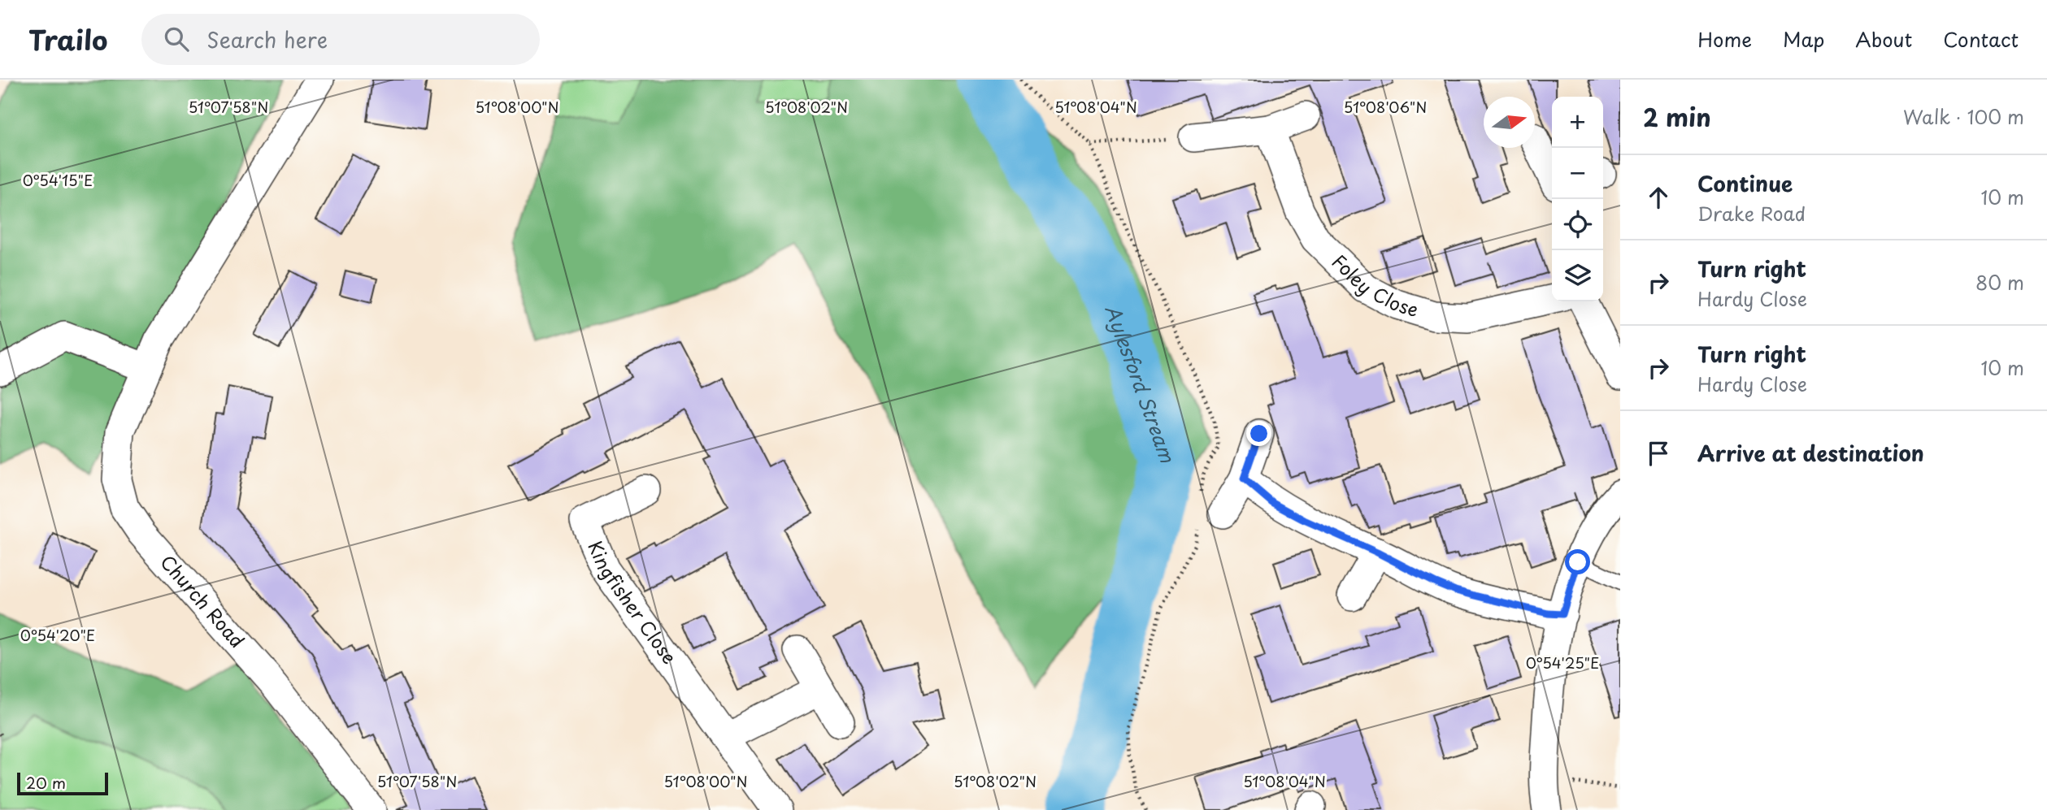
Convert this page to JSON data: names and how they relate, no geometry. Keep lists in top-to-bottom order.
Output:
{
  "streets": {
    "street": ["Foley Close", "Kingfisher Close", "Church Road"]
  },
  "water": ["Aylesford Stream"],
  "scale_bar": "20 m",
  "north": "right",
  "page": {
    "header": "Trailo",
    "search": "Search here",
    "nav": [
      "Home",
      "Map",
      "About",
      "Contact"
    ],
    "heading": ["2 min", "Walk · 100 m"],
    "map_buttons": ["+", "−"],
    "list": [
      ["Continue", "Drake Road", "10 m"],
      ["Turn right", "Hardy Close", "80 m"],
      ["Turn right", "Hardy Close", "10 m"],
      "Arrive at destination"
    ],
    "scale": "20 m"
  },
  "coordinates": [
    "51°07'58\"N",
    "51°08'00\"N",
    "51°08'02\"N",
    "51°08'04\"N",
    "51°08'06\"N",
    "0°54'15\"E",
    "0°54'20\"E",
    "0°54'25\"E"
  ]
}
